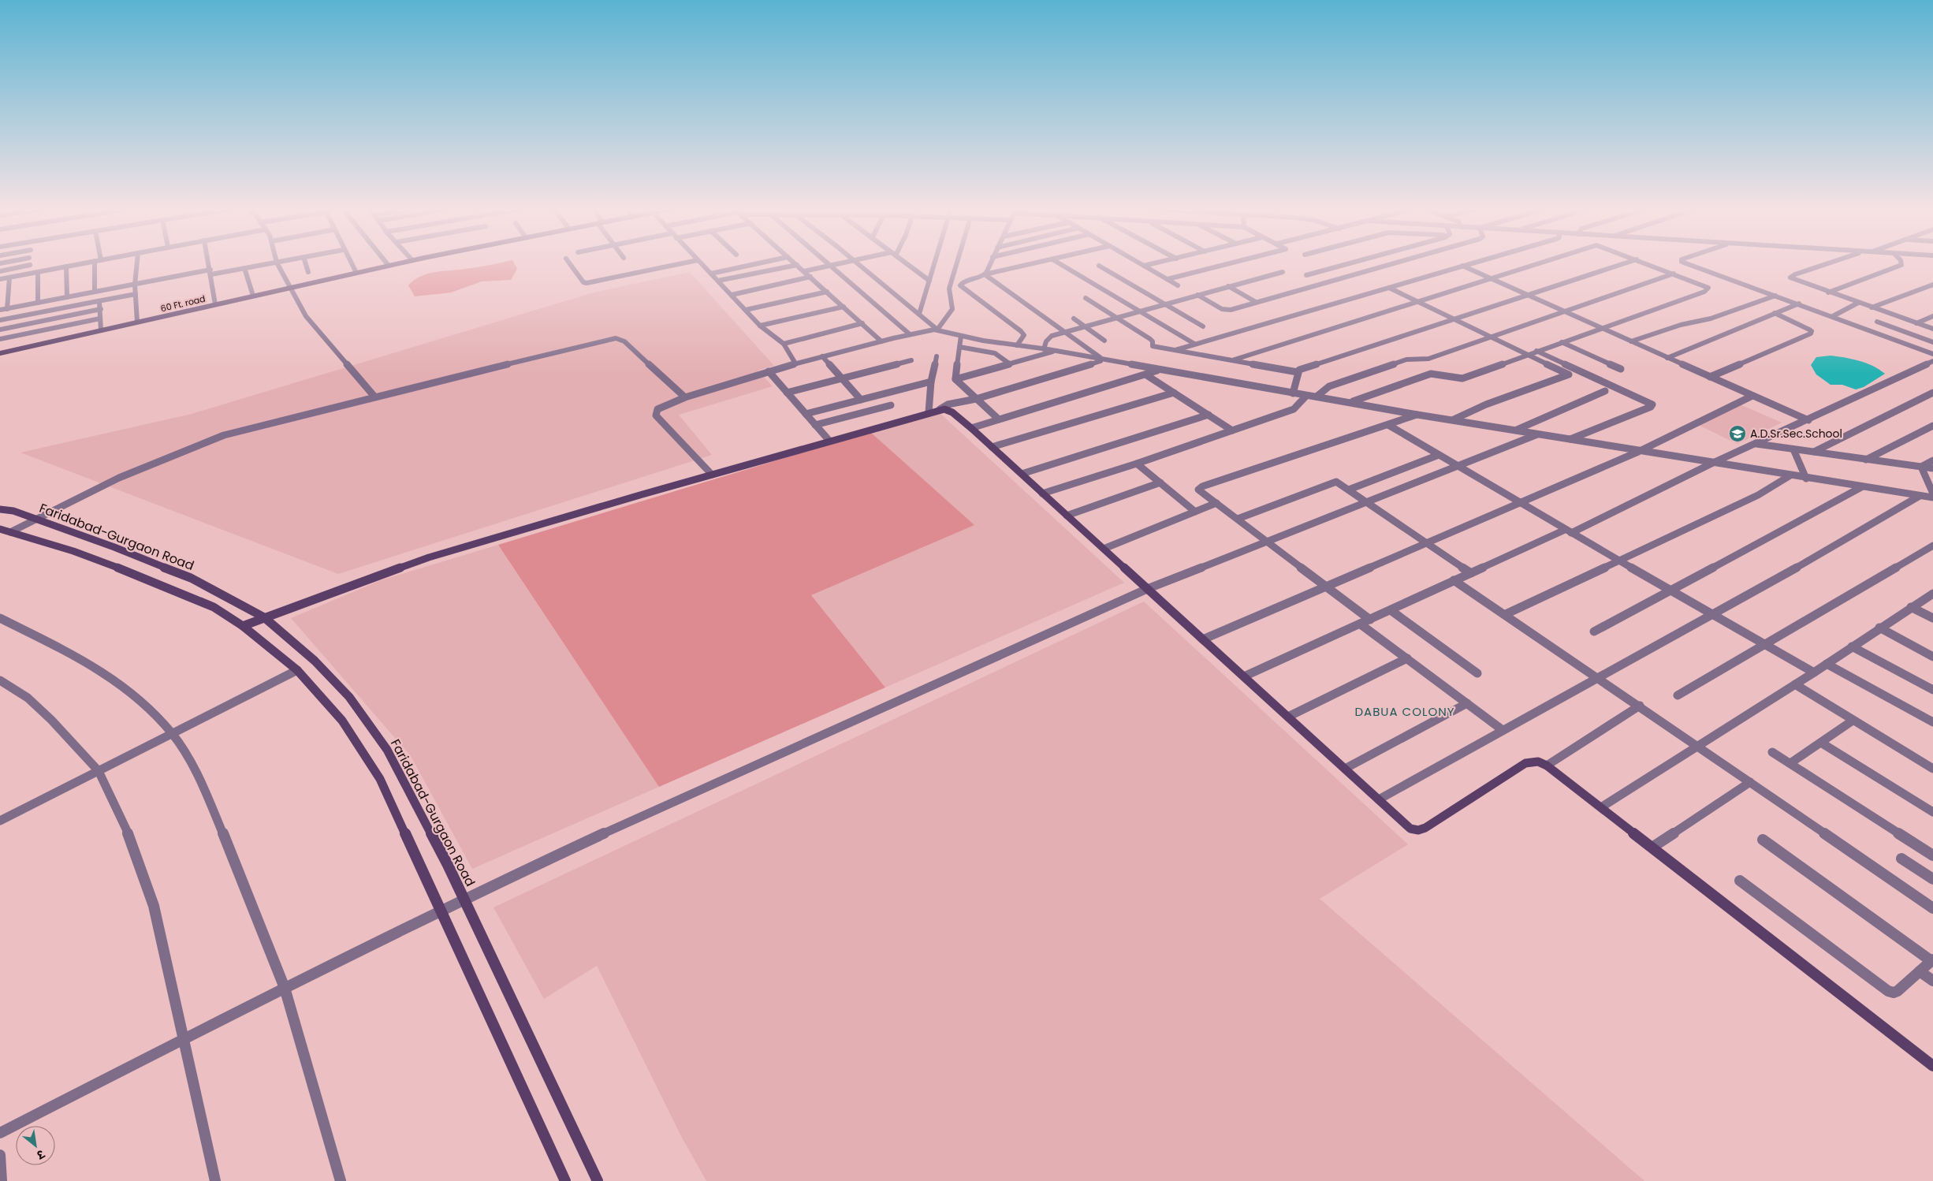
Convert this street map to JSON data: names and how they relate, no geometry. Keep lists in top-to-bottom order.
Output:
{
  "streets": {
    "street": ["60 Ft. road", "Faridabad-Gurgaon Road"]
  },
  "districts": ["DABUA COLONY"],
  "places": {
    "school or university": ["A.D.Sr.Sec.School"]
  },
  "north": "bottom right"
}
